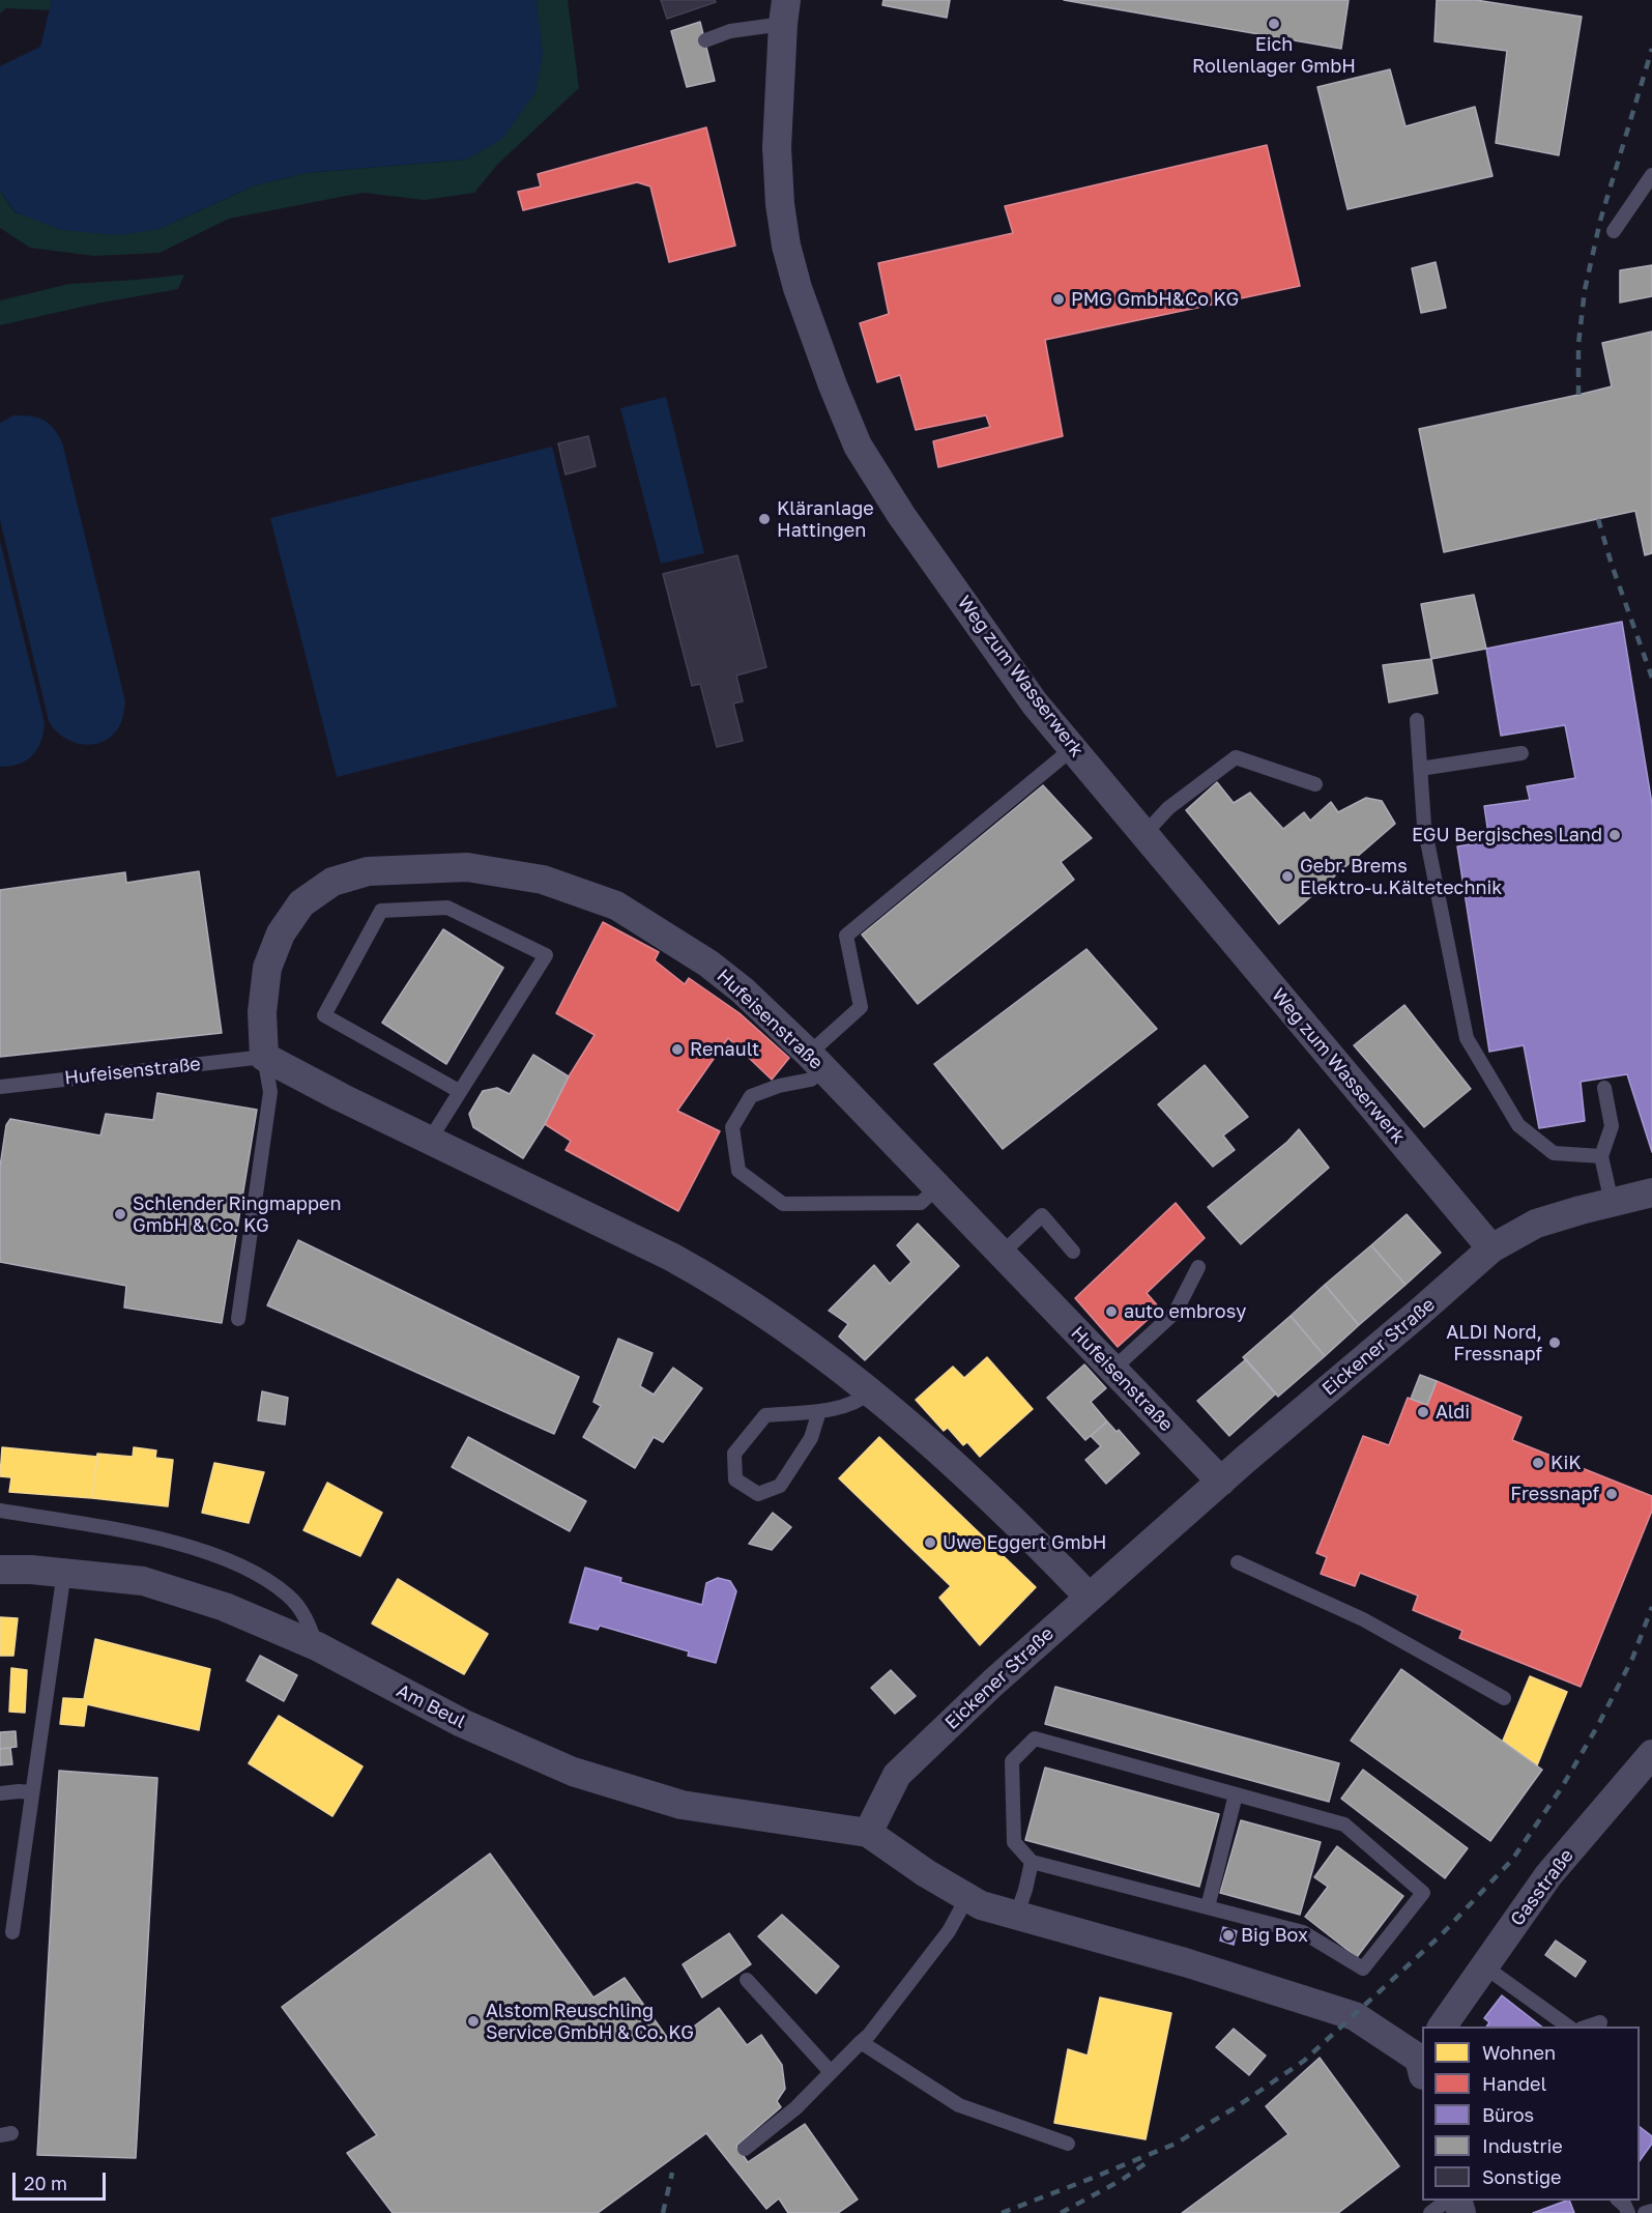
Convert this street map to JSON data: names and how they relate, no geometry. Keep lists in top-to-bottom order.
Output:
{
  "streets": {
    "street": [
      "Weg zum Wasserwerk",
      "Hufeisenstraße",
      "Eickener Straße",
      "Am Beul",
      "Gasstraße"
    ]
  },
  "crossings": [
    ["Weg zum Wasserwerk", "Eickener Straße"],
    ["Hufeisenstraße", "Eickener Straße"],
    ["Eickener Straße", "Am Beul"]
  ],
  "places": [
    "Eich Rollenlager GmbH",
    "PMG GmbH&Co KG",
    "Kläranlage Hattingen",
    "EGU Bergisches Land",
    "Gebr. Brems Elektro-u.Kältetechnik",
    "Renault",
    "Schlender Ringmappen GmbH & Co. KG",
    "auto embrosy",
    "ALDI Nord, Fressnapf",
    "Aldi",
    "KiK",
    "Fressnapf",
    "Uwe Eggert GmbH",
    "Big Box",
    "Alstom Reuschling Service GmbH & Co. KG"
  ],
  "legend": [
    "Wohnen",
    "Handel",
    "Büros",
    "Industrie",
    "Sonstige"
  ],
  "scale_bar": "20 m"
}
